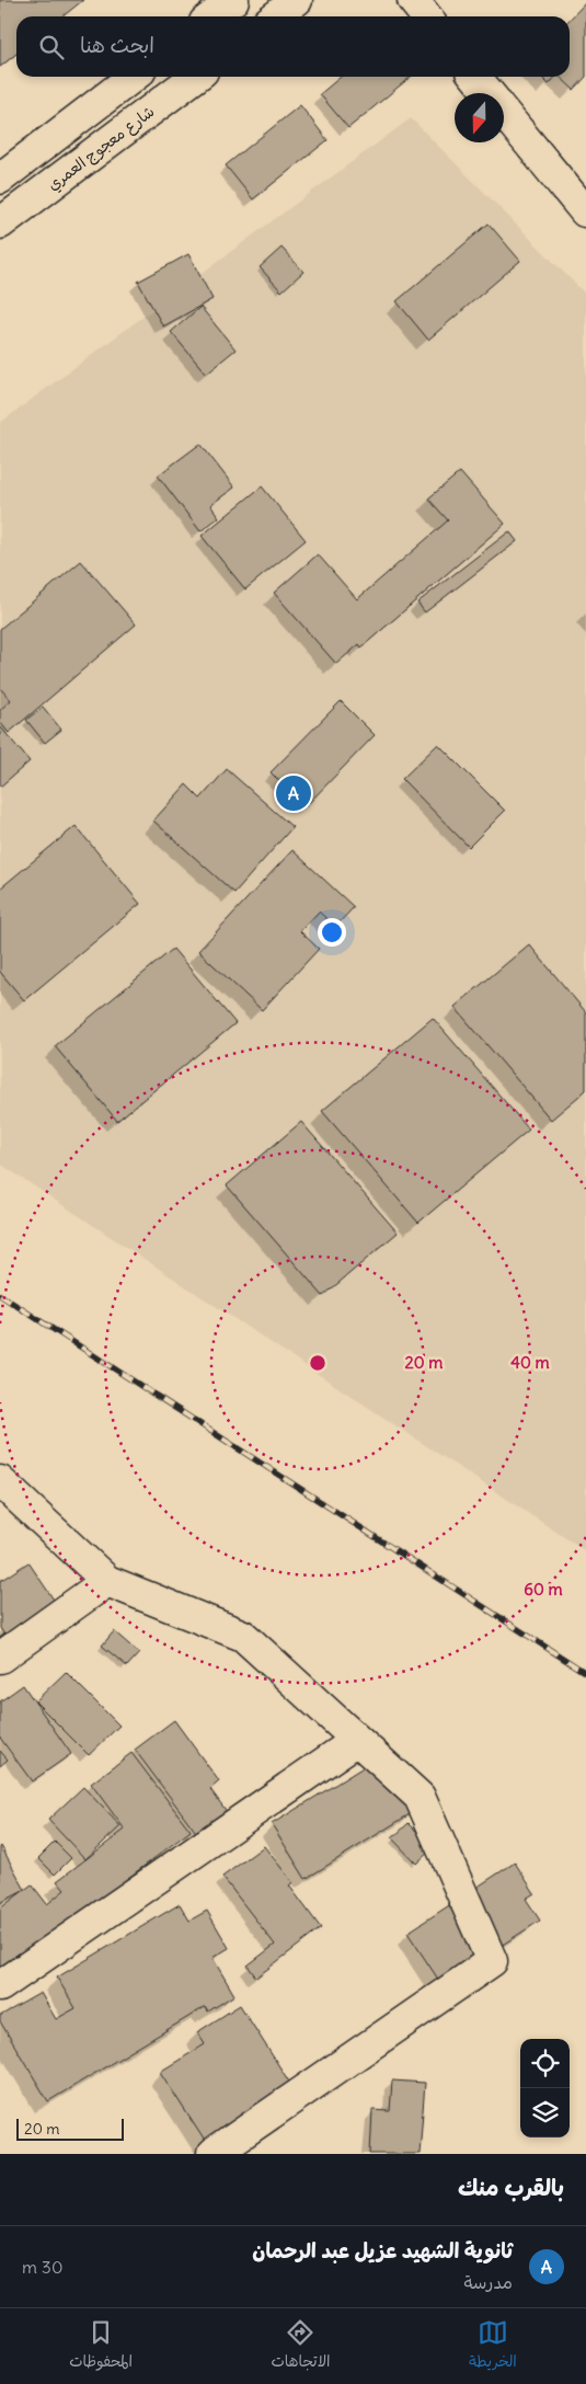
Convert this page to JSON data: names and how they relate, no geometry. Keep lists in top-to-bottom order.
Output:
{
  "streets": {
    "street": ["شارع معجوج العمري"]
  },
  "scale_bar": "20 m",
  "north": "bottom",
  "page": {
    "search": "ابحث هنا",
    "pins": "A",
    "scale": "20 m",
    "heading": "بالقرب منك",
    "list": [
      {
        "mark": "A",
        "name": "ثانوية الشهيد عزيل عبد الرحمان",
        "note": "مدرسة",
        "value": "30 m"
      }
    ],
    "nav": ["الخريطة", "الاتجاهات", "المحفوظات"]
  },
  "rings": ["20 m", "40 m", "60 m"]
}
